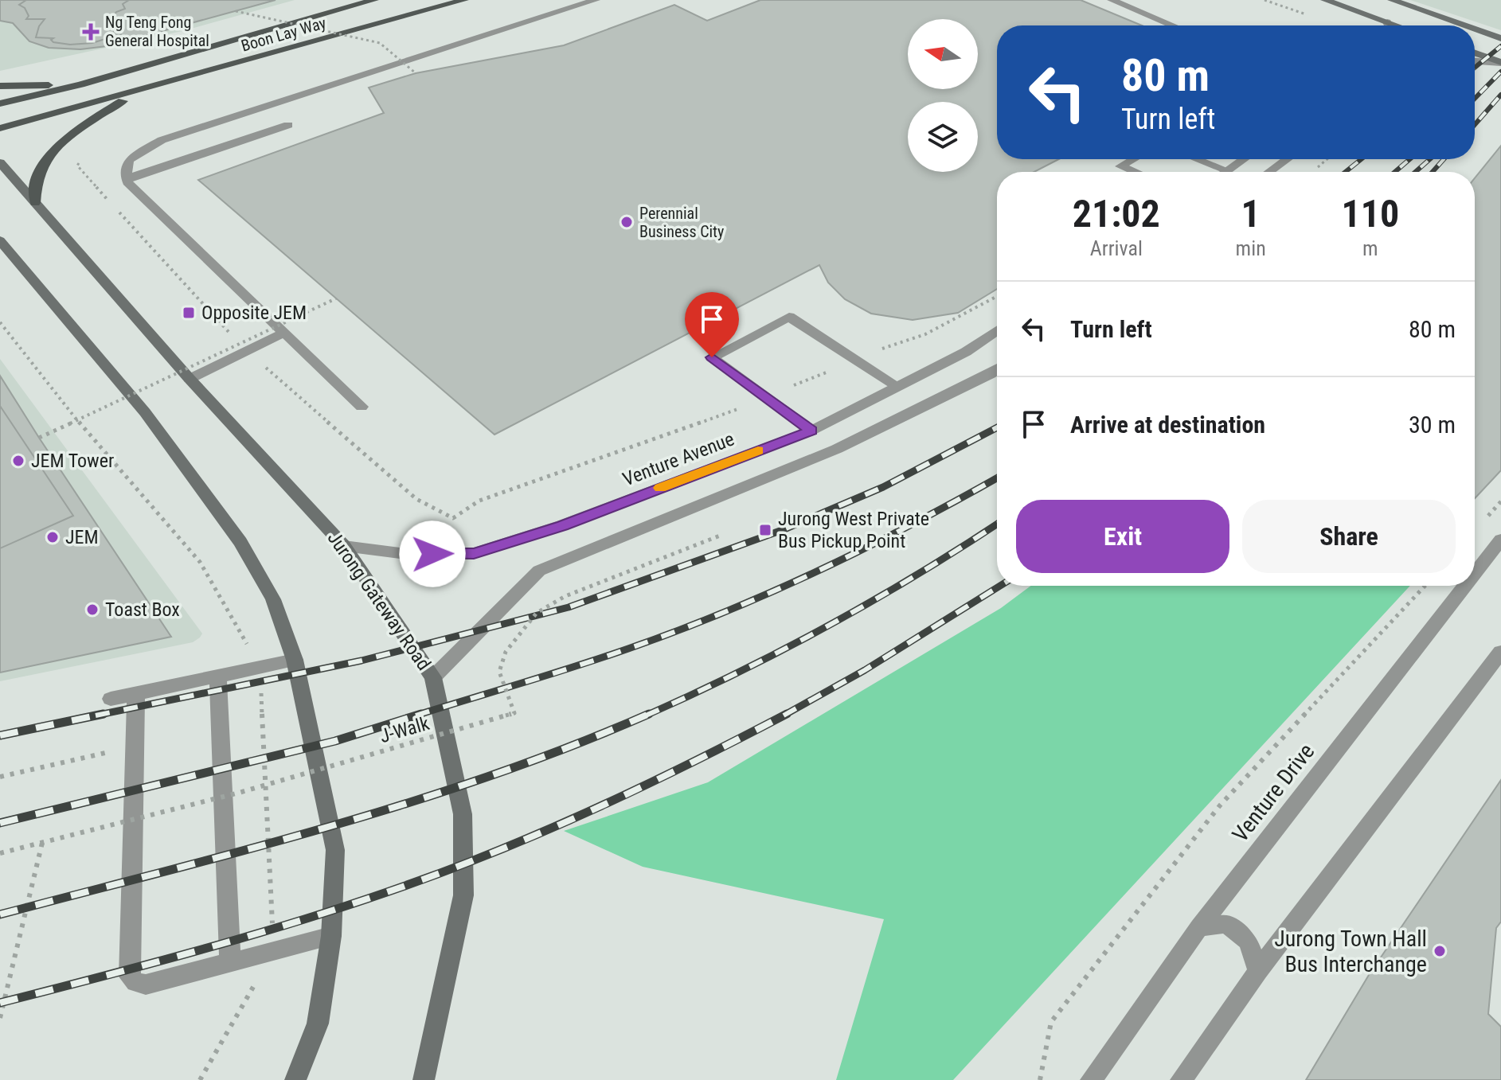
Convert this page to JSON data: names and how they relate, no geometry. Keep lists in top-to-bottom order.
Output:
{
  "streets": {
    "main road": ["Boon Lay Way", "Jurong Gateway Road"],
    "street": ["Venture Avenue", "Venture Drive"],
    "path": ["J-Walk"]
  },
  "crossings": [
    ["Venture Avenue", "Jurong Gateway Road"]
  ],
  "places": {
    "health": ["Ng Teng Fong General Hospital"],
    "other": [
      "Perennial Business City",
      "JEM Tower",
      "JEM",
      "Toast Box",
      "Jurong Town Hall Bus Interchange"
    ],
    "transit": ["Opposite JEM", "Jurong West Private Bus Pickup Point"]
  },
  "north": "left",
  "page": {
    "turn": ["80 m", "Turn left"],
    "eta": [
      "21:02",
      "Arrival",
      "1",
      "min",
      "110",
      "m"
    ],
    "list": [
      {
        "name": "Turn left",
        "value": "80 m"
      },
      {
        "name": "Arrive at destination",
        "value": "30 m"
      }
    ],
    "buttons": ["Exit", "Share"]
  }
}
